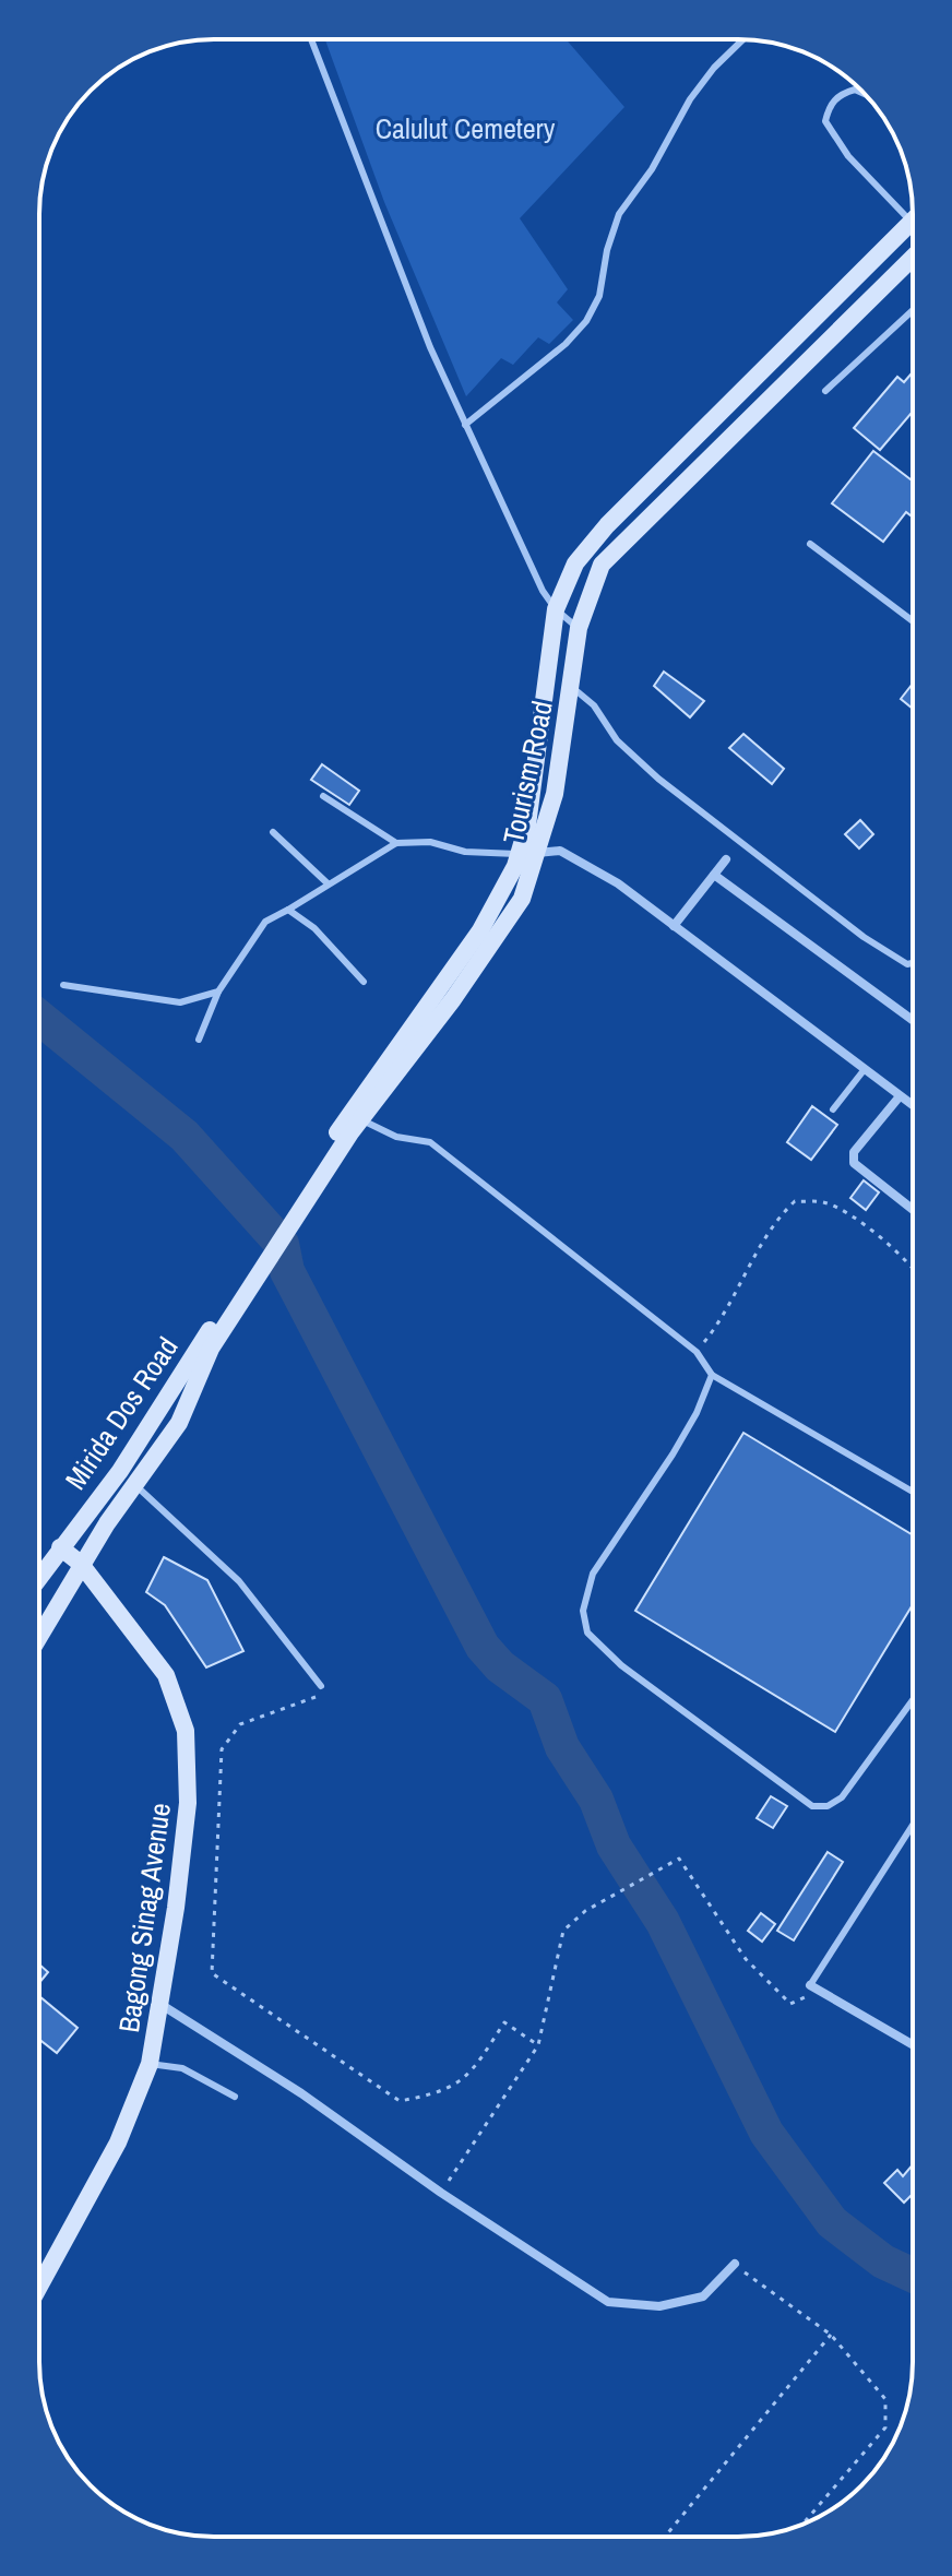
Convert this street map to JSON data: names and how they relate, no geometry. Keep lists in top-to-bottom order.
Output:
{
  "streets": {
    "main road": ["Tourism Road", "Mirida Dos Road", "Bagong Sinag Avenue"]
  },
  "crossings": [
    ["Tourism Road", "Mirida Dos Road"],
    ["Mirida Dos Road", "Bagong Sinag Avenue"]
  ],
  "parks": ["Calulut Cemetery"]
}
